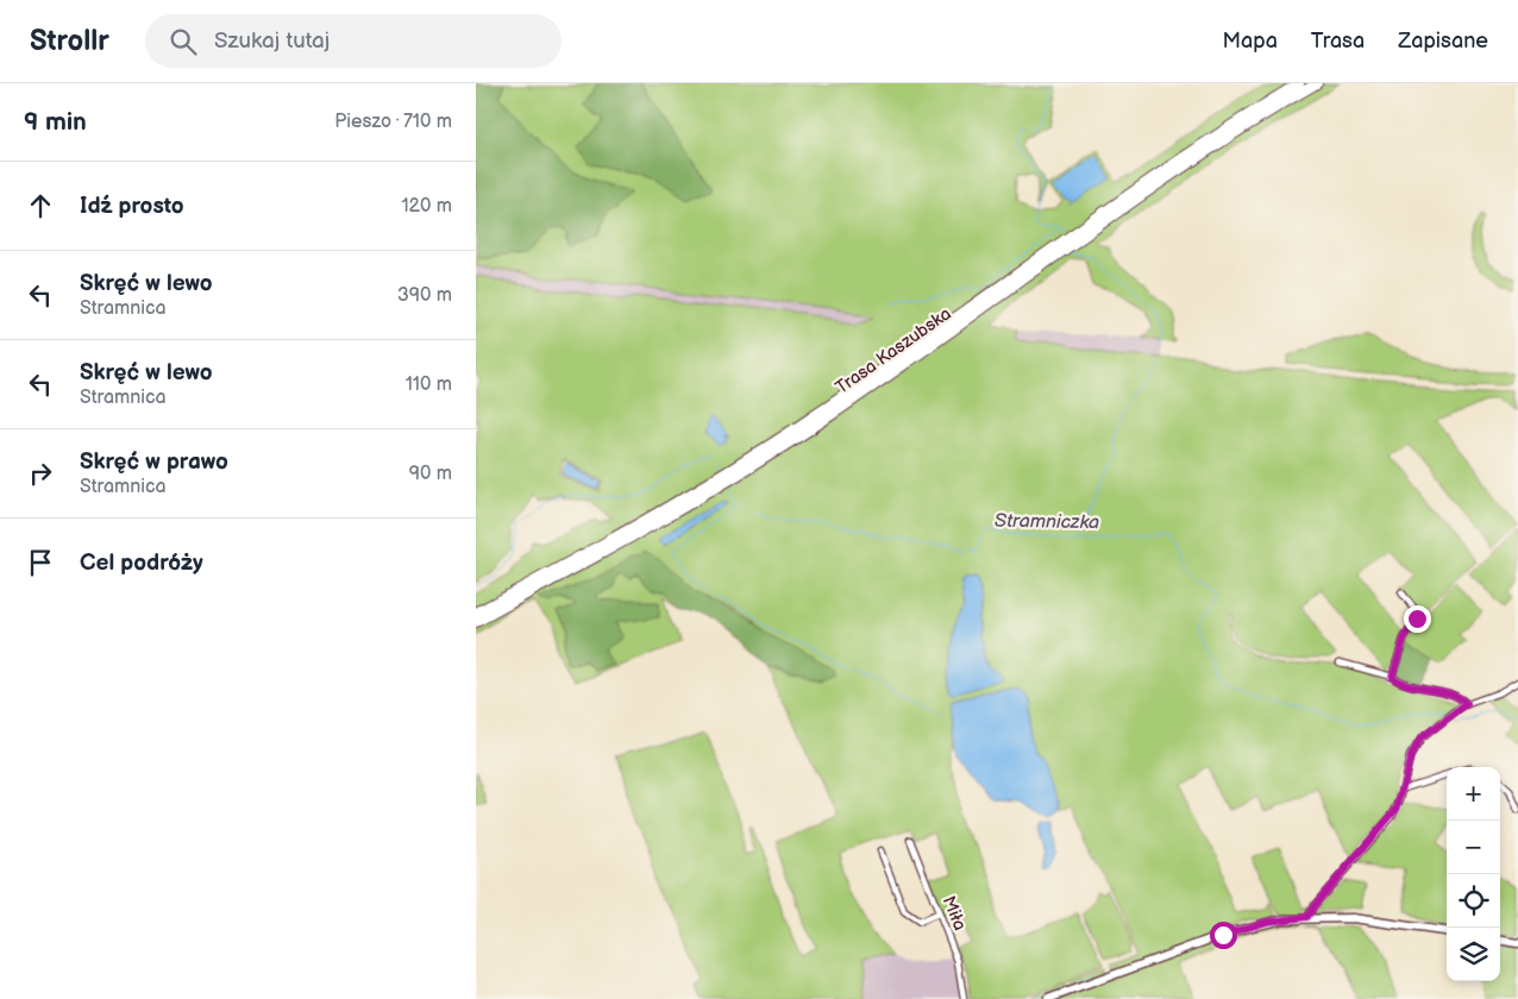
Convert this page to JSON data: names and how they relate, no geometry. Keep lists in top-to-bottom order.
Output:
{
  "streets": {
    "highway": ["Trasa Kaszubska"],
    "street": ["Miła"]
  },
  "water": ["Stramniczka"],
  "page": {
    "header": "Strollr",
    "search": "Szukaj tutaj",
    "nav": ["Mapa", "Trasa", "Zapisane"],
    "heading": ["9 min", "Pieszo · 710 m"],
    "list": [
      ["Idź prosto", "120 m"],
      ["Skręć w lewo", "Stramnica", "390 m"],
      ["Skręć w lewo", "Stramnica", "110 m"],
      ["Skręć w prawo", "Stramnica", "90 m"],
      "Cel podróży"
    ],
    "map_buttons": ["+", "−"]
  }
}
